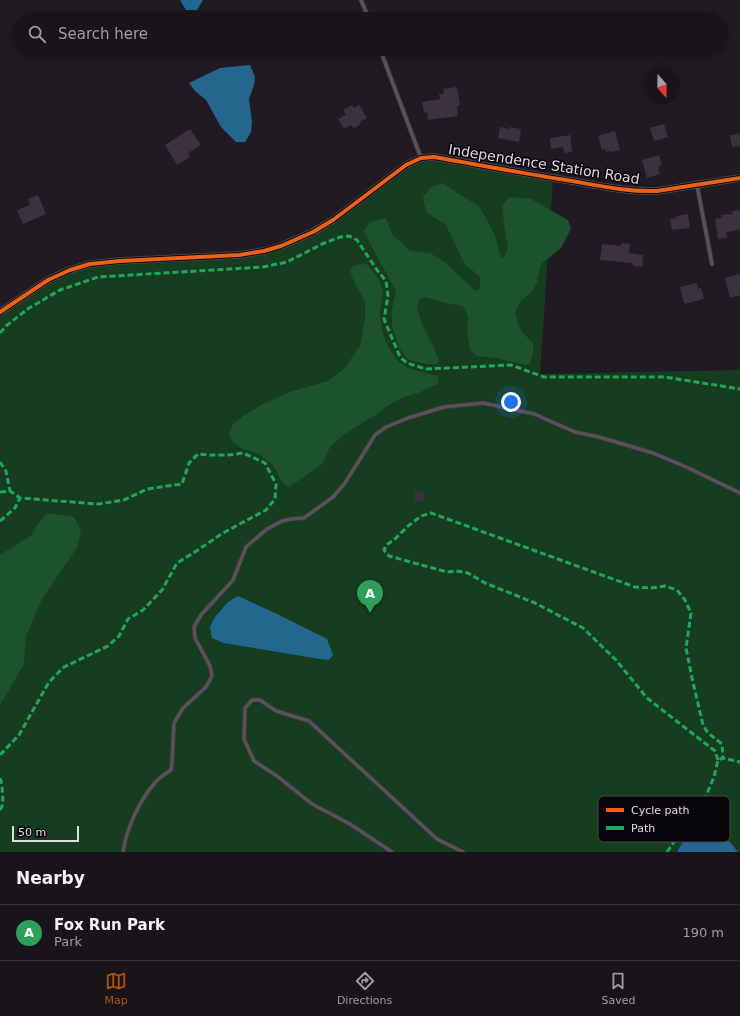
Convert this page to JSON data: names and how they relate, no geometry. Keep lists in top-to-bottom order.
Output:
{
  "streets": {
    "street": ["Independence Station Road"]
  },
  "legend": ["Cycle path", "Path"],
  "scale_bar": "50 m",
  "north": "bottom",
  "page": {
    "search": "Search here",
    "pins": "A",
    "scale": "50 m",
    "heading": "Nearby",
    "list": [
      {
        "mark": "A",
        "name": "Fox Run Park",
        "note": "Park",
        "value": "190 m"
      }
    ],
    "nav": ["Map", "Directions", "Saved"]
  }
}
